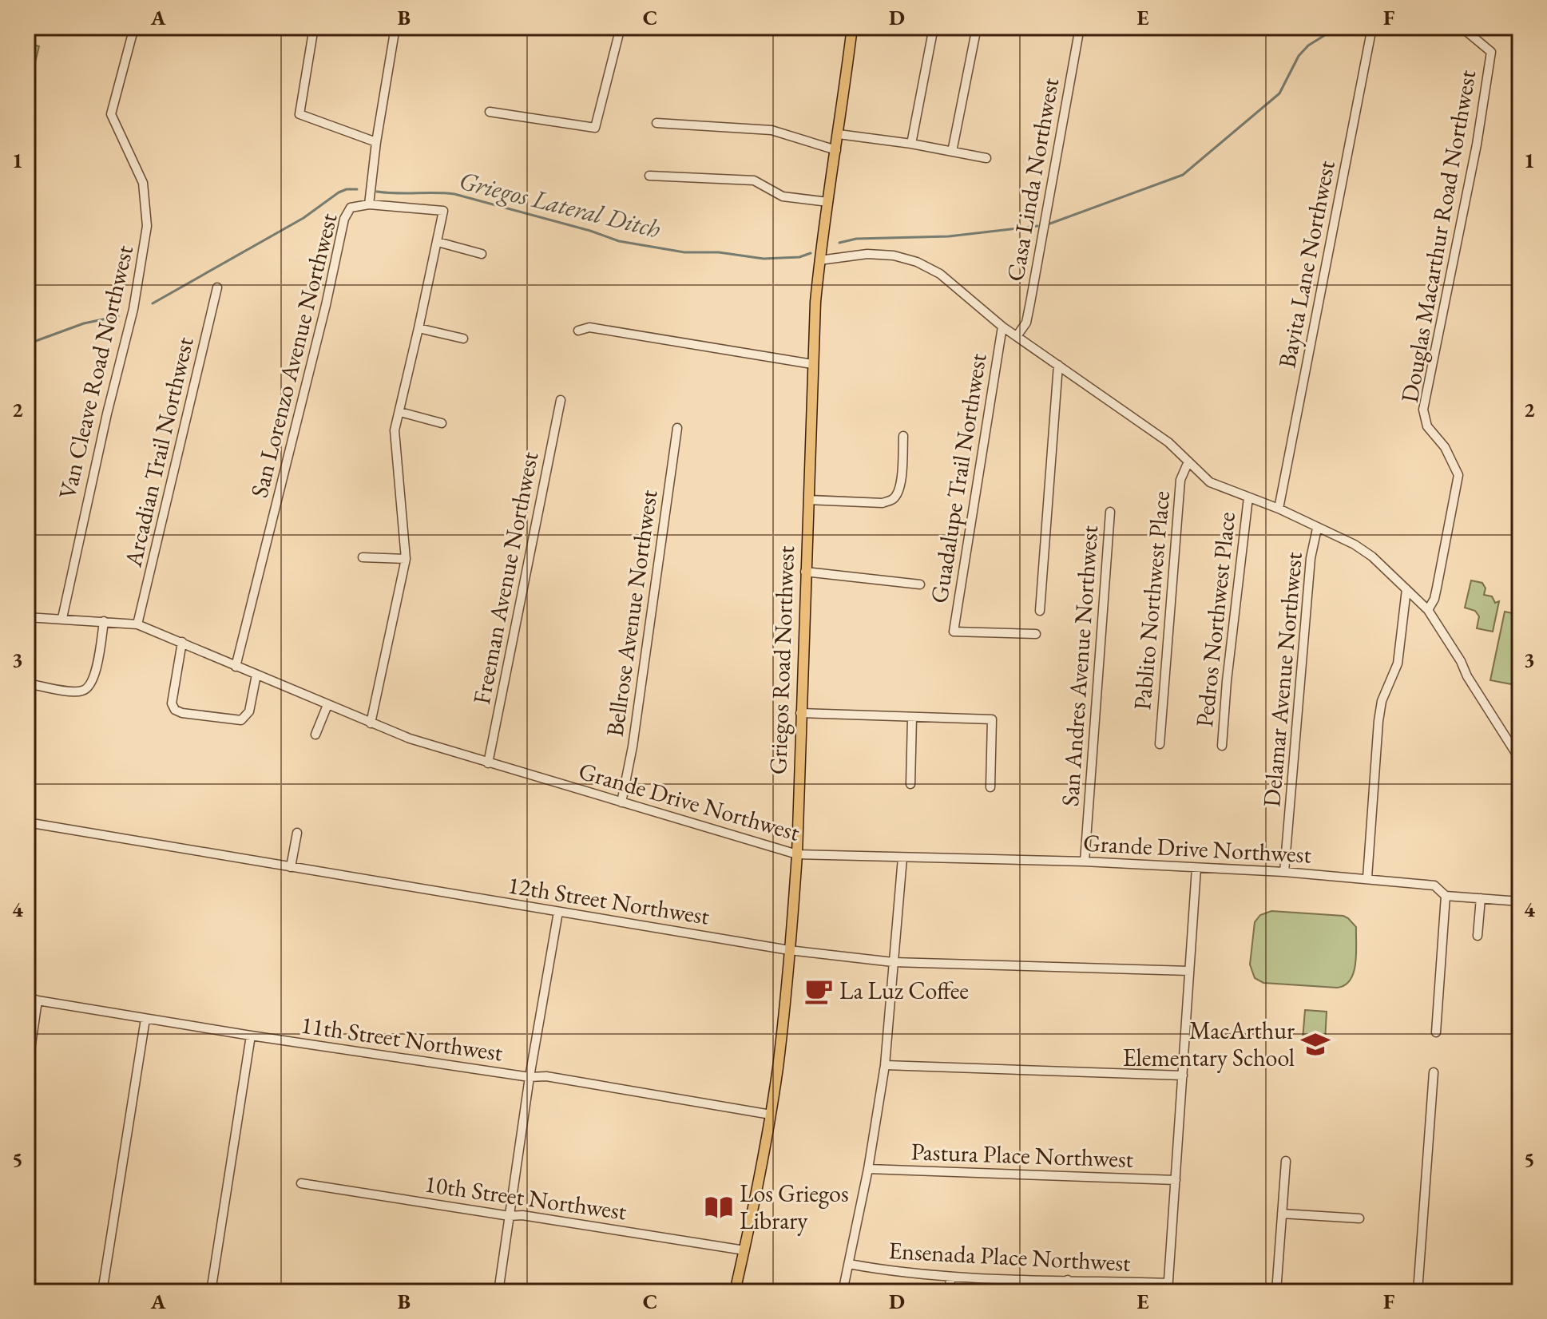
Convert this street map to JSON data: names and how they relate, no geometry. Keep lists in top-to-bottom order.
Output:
{
  "streets": {
    "main road": ["Griegos Road Northwest"],
    "street": [
      "Casa Linda Northwest",
      "Douglas Macarthur Road Northwest",
      "Bayita Lane Northwest",
      "San Lorenzo Avenue Northwest",
      "Van Cleave Road Northwest",
      "Arcadian Trail Northwest",
      "Guadalupe Trail Northwest",
      "Freeman Avenue Northwest",
      "Pablito Northwest Place",
      "Bellrose Avenue Northwest",
      "Pedros Northwest Place",
      "San Andres Avenue Northwest",
      "Delamar Avenue Northwest",
      "Grande Drive Northwest",
      "12th Street Northwest",
      "11th Street Northwest",
      "Pastura Place Northwest",
      "10th Street Northwest",
      "Ensenada Place Northwest"
    ]
  },
  "crossings": [
    ["Casa Linda Northwest", "Guadalupe Trail Northwest"],
    ["Douglas Macarthur Road Northwest", "Guadalupe Trail Northwest"],
    ["Bayita Lane Northwest", "Guadalupe Trail Northwest"],
    ["San Lorenzo Avenue Northwest", "Grande Drive Northwest"],
    ["Van Cleave Road Northwest", "Grande Drive Northwest"],
    ["Arcadian Trail Northwest", "Grande Drive Northwest"],
    ["Guadalupe Trail Northwest", "Pablito Northwest Place"],
    ["Guadalupe Trail Northwest", "Pedros Northwest Place"],
    ["Guadalupe Trail Northwest", "Griegos Road Northwest"],
    ["Guadalupe Trail Northwest", "Delamar Avenue Northwest"],
    ["Freeman Avenue Northwest", "Grande Drive Northwest"],
    ["Bellrose Avenue Northwest", "Grande Drive Northwest"],
    ["Griegos Road Northwest", "Grande Drive Northwest"],
    ["Griegos Road Northwest", "12th Street Northwest"],
    ["Griegos Road Northwest", "11th Street Northwest"],
    ["Griegos Road Northwest", "10th Street Northwest"],
    ["San Andres Avenue Northwest", "Grande Drive Northwest"],
    ["Delamar Avenue Northwest", "Grande Drive Northwest"]
  ],
  "water": ["Griegos Lateral Ditch"],
  "places": {
    "cafe": ["La Luz Coffee"],
    "school or university": ["MacArthur Elementary School"],
    "library": ["Los Griegos Library"]
  },
  "grid": {
    "columns": [
      "A",
      "B",
      "C",
      "D",
      "E",
      "F"
    ],
    "rows": [
      "1",
      "2",
      "3",
      "4",
      "5"
    ]
  }
}
